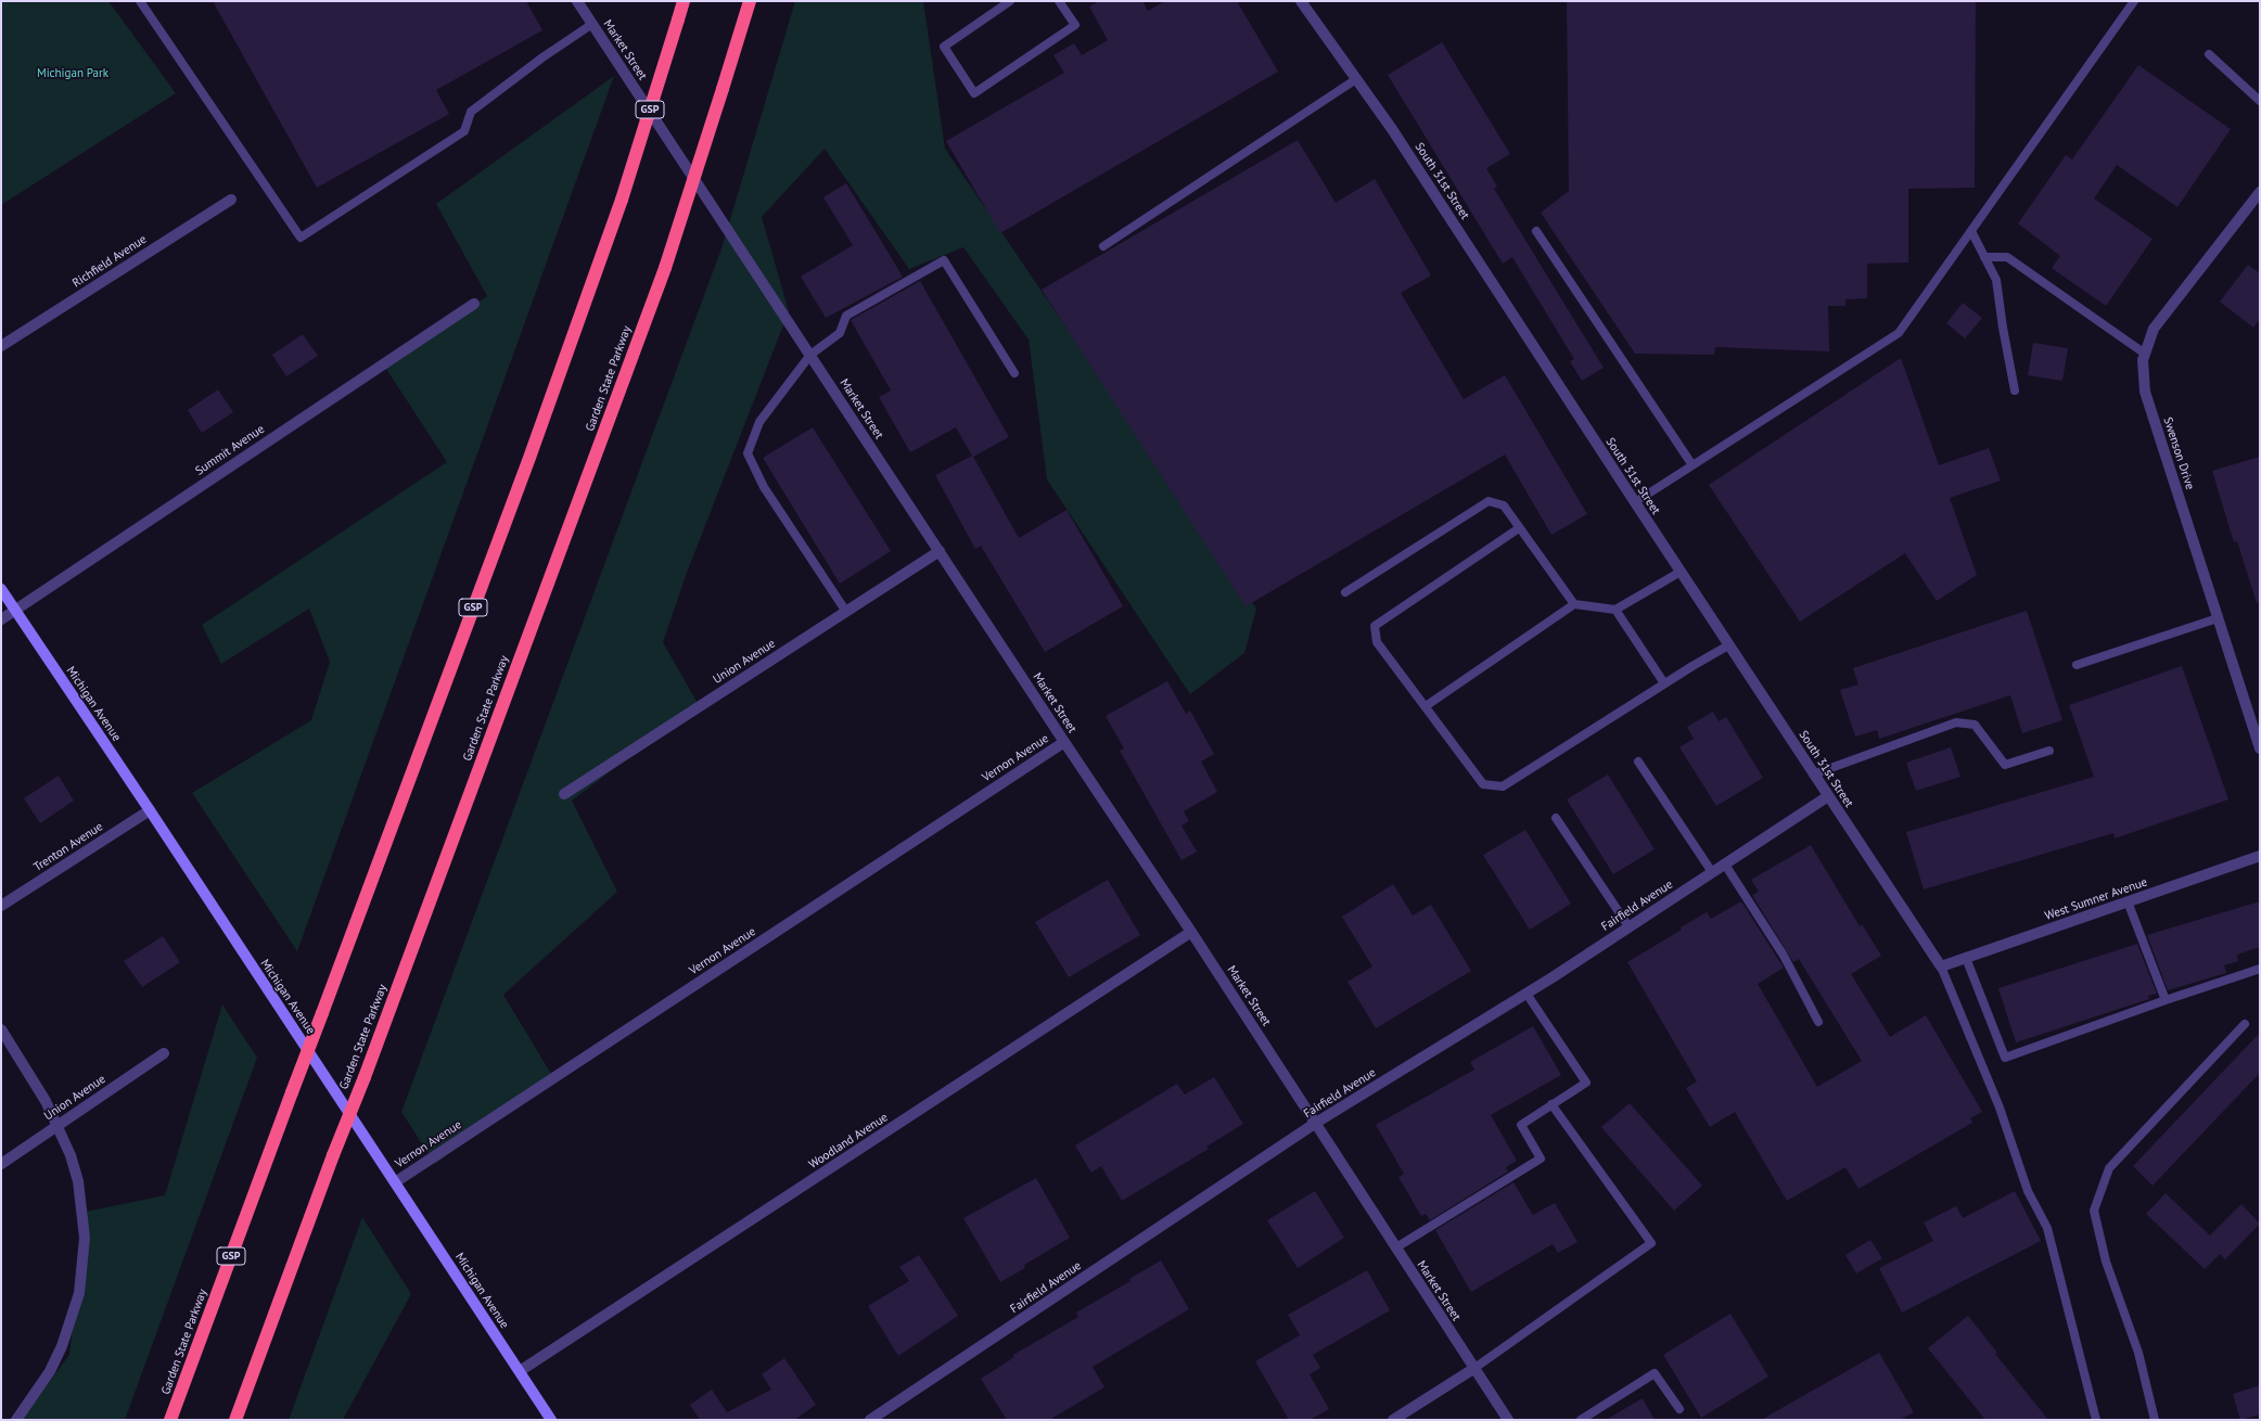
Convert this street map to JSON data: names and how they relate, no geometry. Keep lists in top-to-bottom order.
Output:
{
  "streets": {
    "highway": ["GSP", "Garden State Parkway"],
    "street": [
      "Market Street",
      "South 31st Street",
      "Richfield Avenue",
      "Summit Avenue",
      "Swenson Drive",
      "Union Avenue",
      "Michigan Avenue",
      "Vernon Avenue",
      "Trenton Avenue",
      "West Sumner Avenue",
      "Fairfield Avenue",
      "Woodland Avenue"
    ]
  },
  "crossings": [
    ["Market Street", "Union Avenue"],
    ["Market Street", "Vernon Avenue"],
    ["Market Street", "Fairfield Avenue"],
    ["Market Street", "Woodland Avenue"],
    ["South 31st Street", "West Sumner Avenue"],
    ["South 31st Street", "Fairfield Avenue"],
    ["Summit Avenue", "Michigan Avenue"],
    ["Michigan Avenue", "Vernon Avenue"],
    ["Michigan Avenue", "Trenton Avenue"],
    ["Michigan Avenue", "Woodland Avenue"]
  ],
  "parks": ["Michigan Park"]
}
